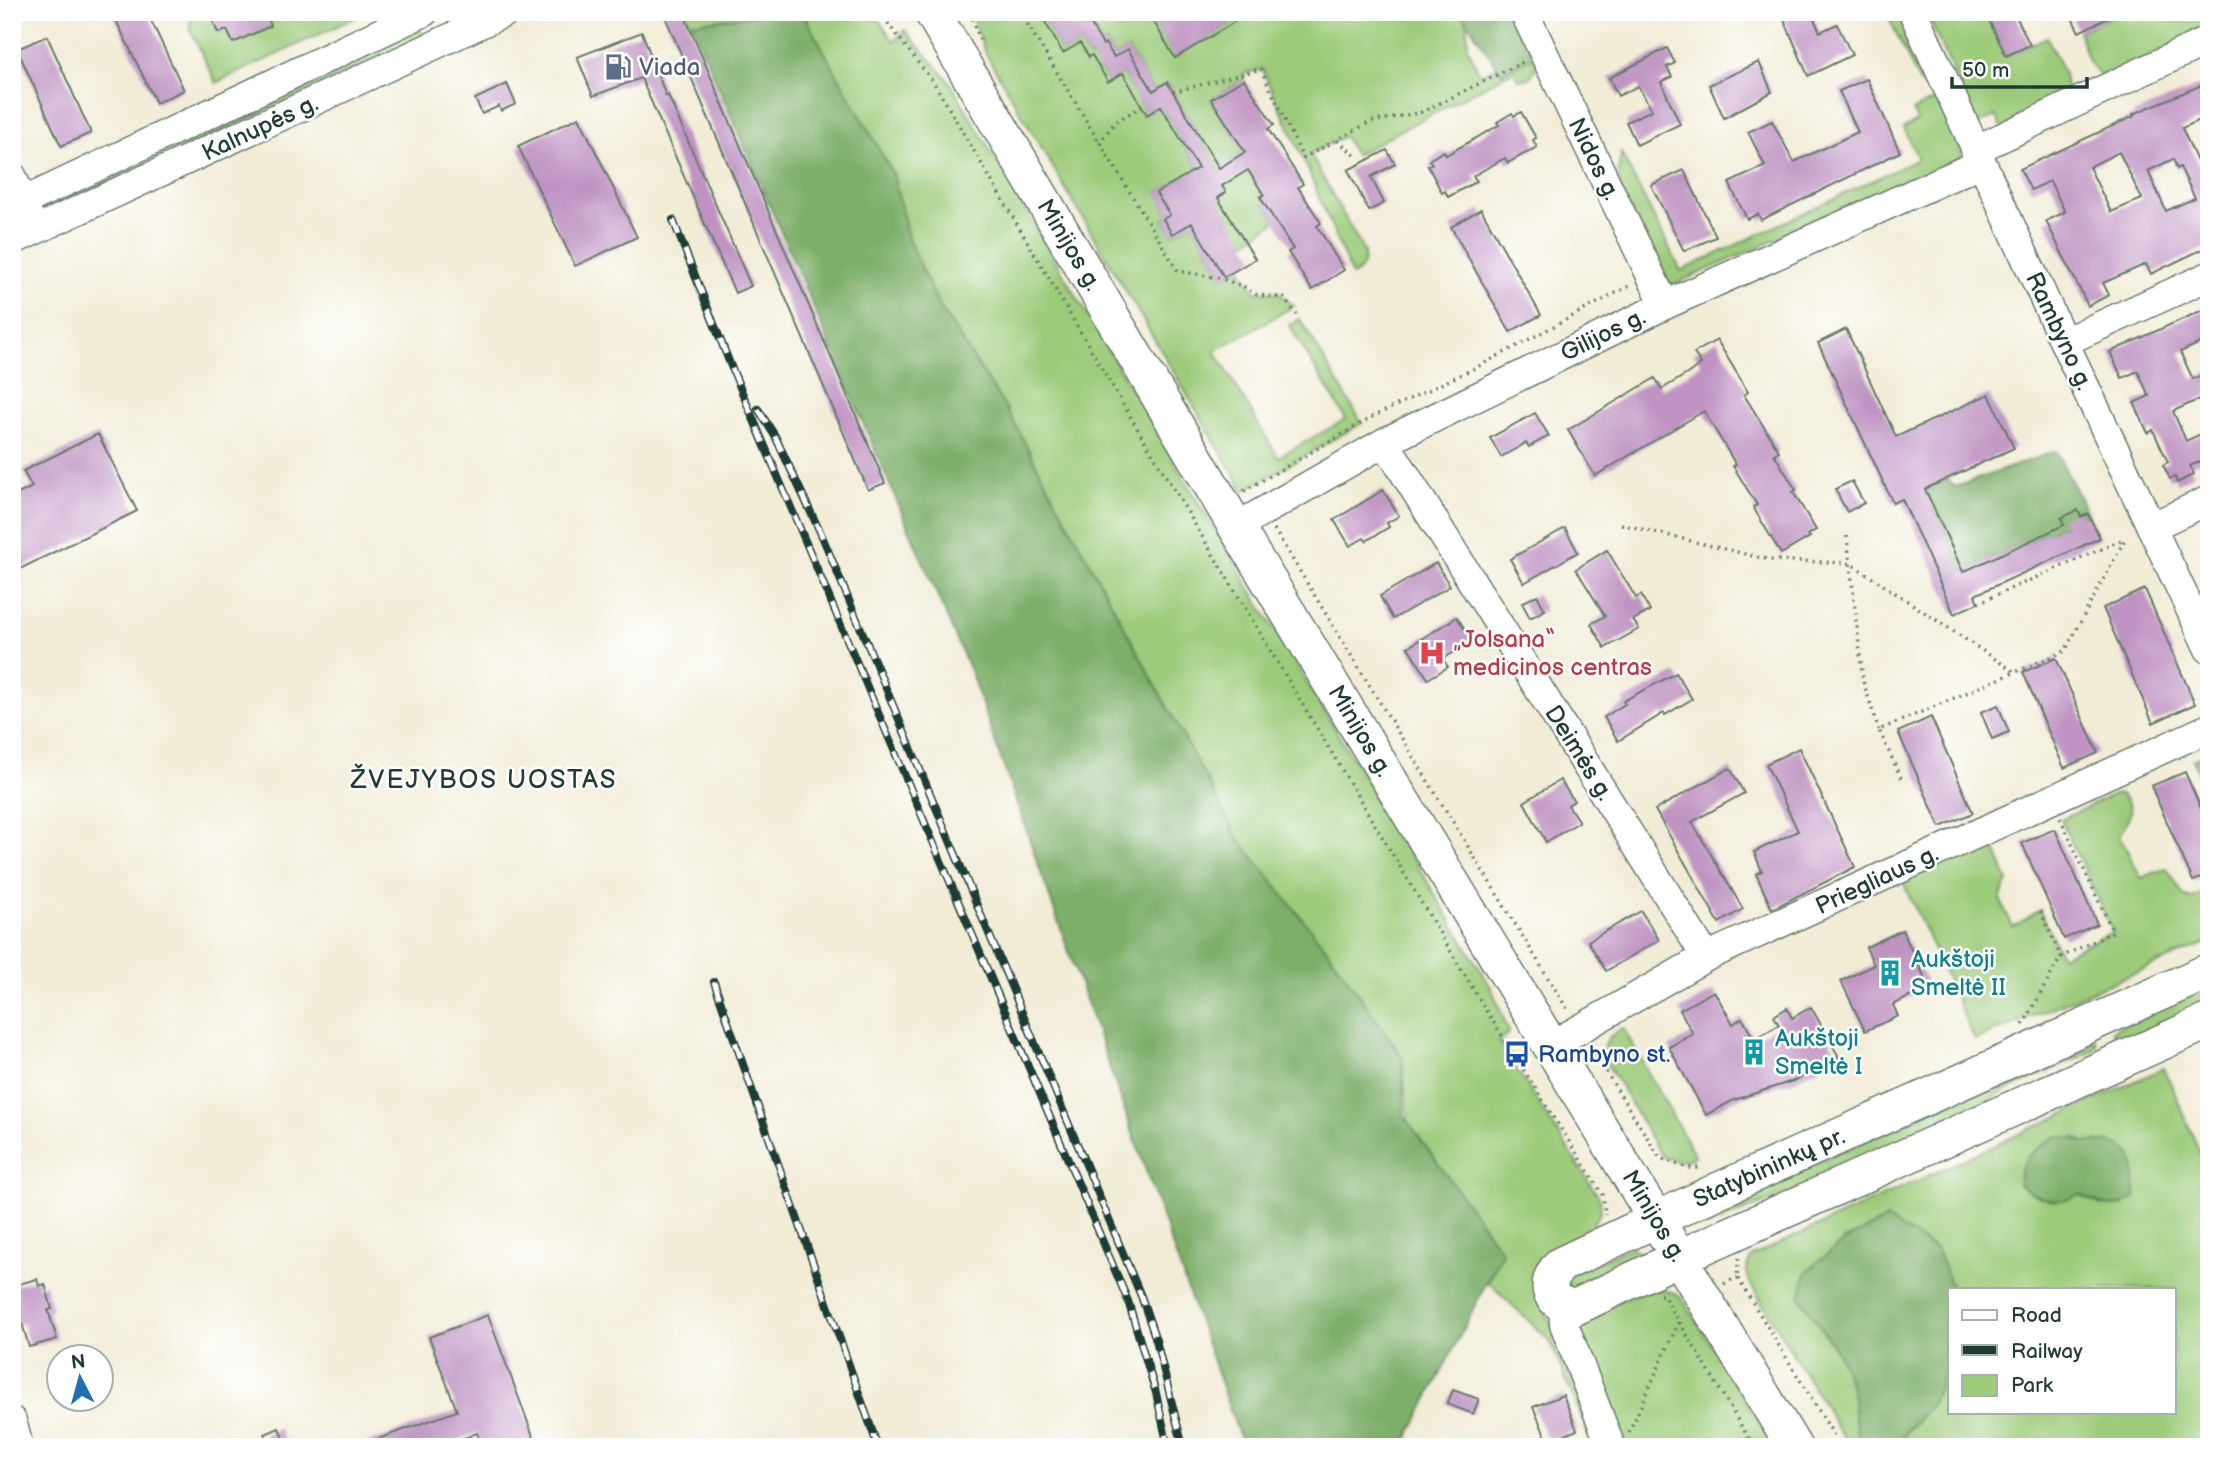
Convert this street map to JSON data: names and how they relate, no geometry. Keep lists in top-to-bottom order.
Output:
{
  "streets": {
    "main road": ["Minijos g.", "Statybininkų pr."],
    "street": [
      "Kalnupės g.",
      "Nidos g.",
      "Rambyno g.",
      "Gilijos g.",
      "Deimės g.",
      "Priegliaus g."
    ]
  },
  "crossings": [
    ["Nidos g.", "Gilijos g."],
    ["Minijos g.", "Gilijos g."],
    ["Minijos g.", "Priegliaus g."],
    ["Minijos g.", "Statybininkų pr."],
    ["Rambyno g.", "Gilijos g."],
    ["Gilijos g.", "Deimės g."],
    ["Deimės g.", "Priegliaus g."]
  ],
  "districts": ["ŽVEJYBOS UOSTAS"],
  "places": {
    "fuel station": ["Viada"],
    "hospital": ["„Jolsana“ medicinos centras"],
    "building": ["Aukštoji Smeltė II", "Aukštoji Smeltė I"],
    "bus stop": ["Rambyno st."]
  },
  "legend": ["Road", "Railway", "Park"],
  "scale_bar": "50 m",
  "north": "top"
}
